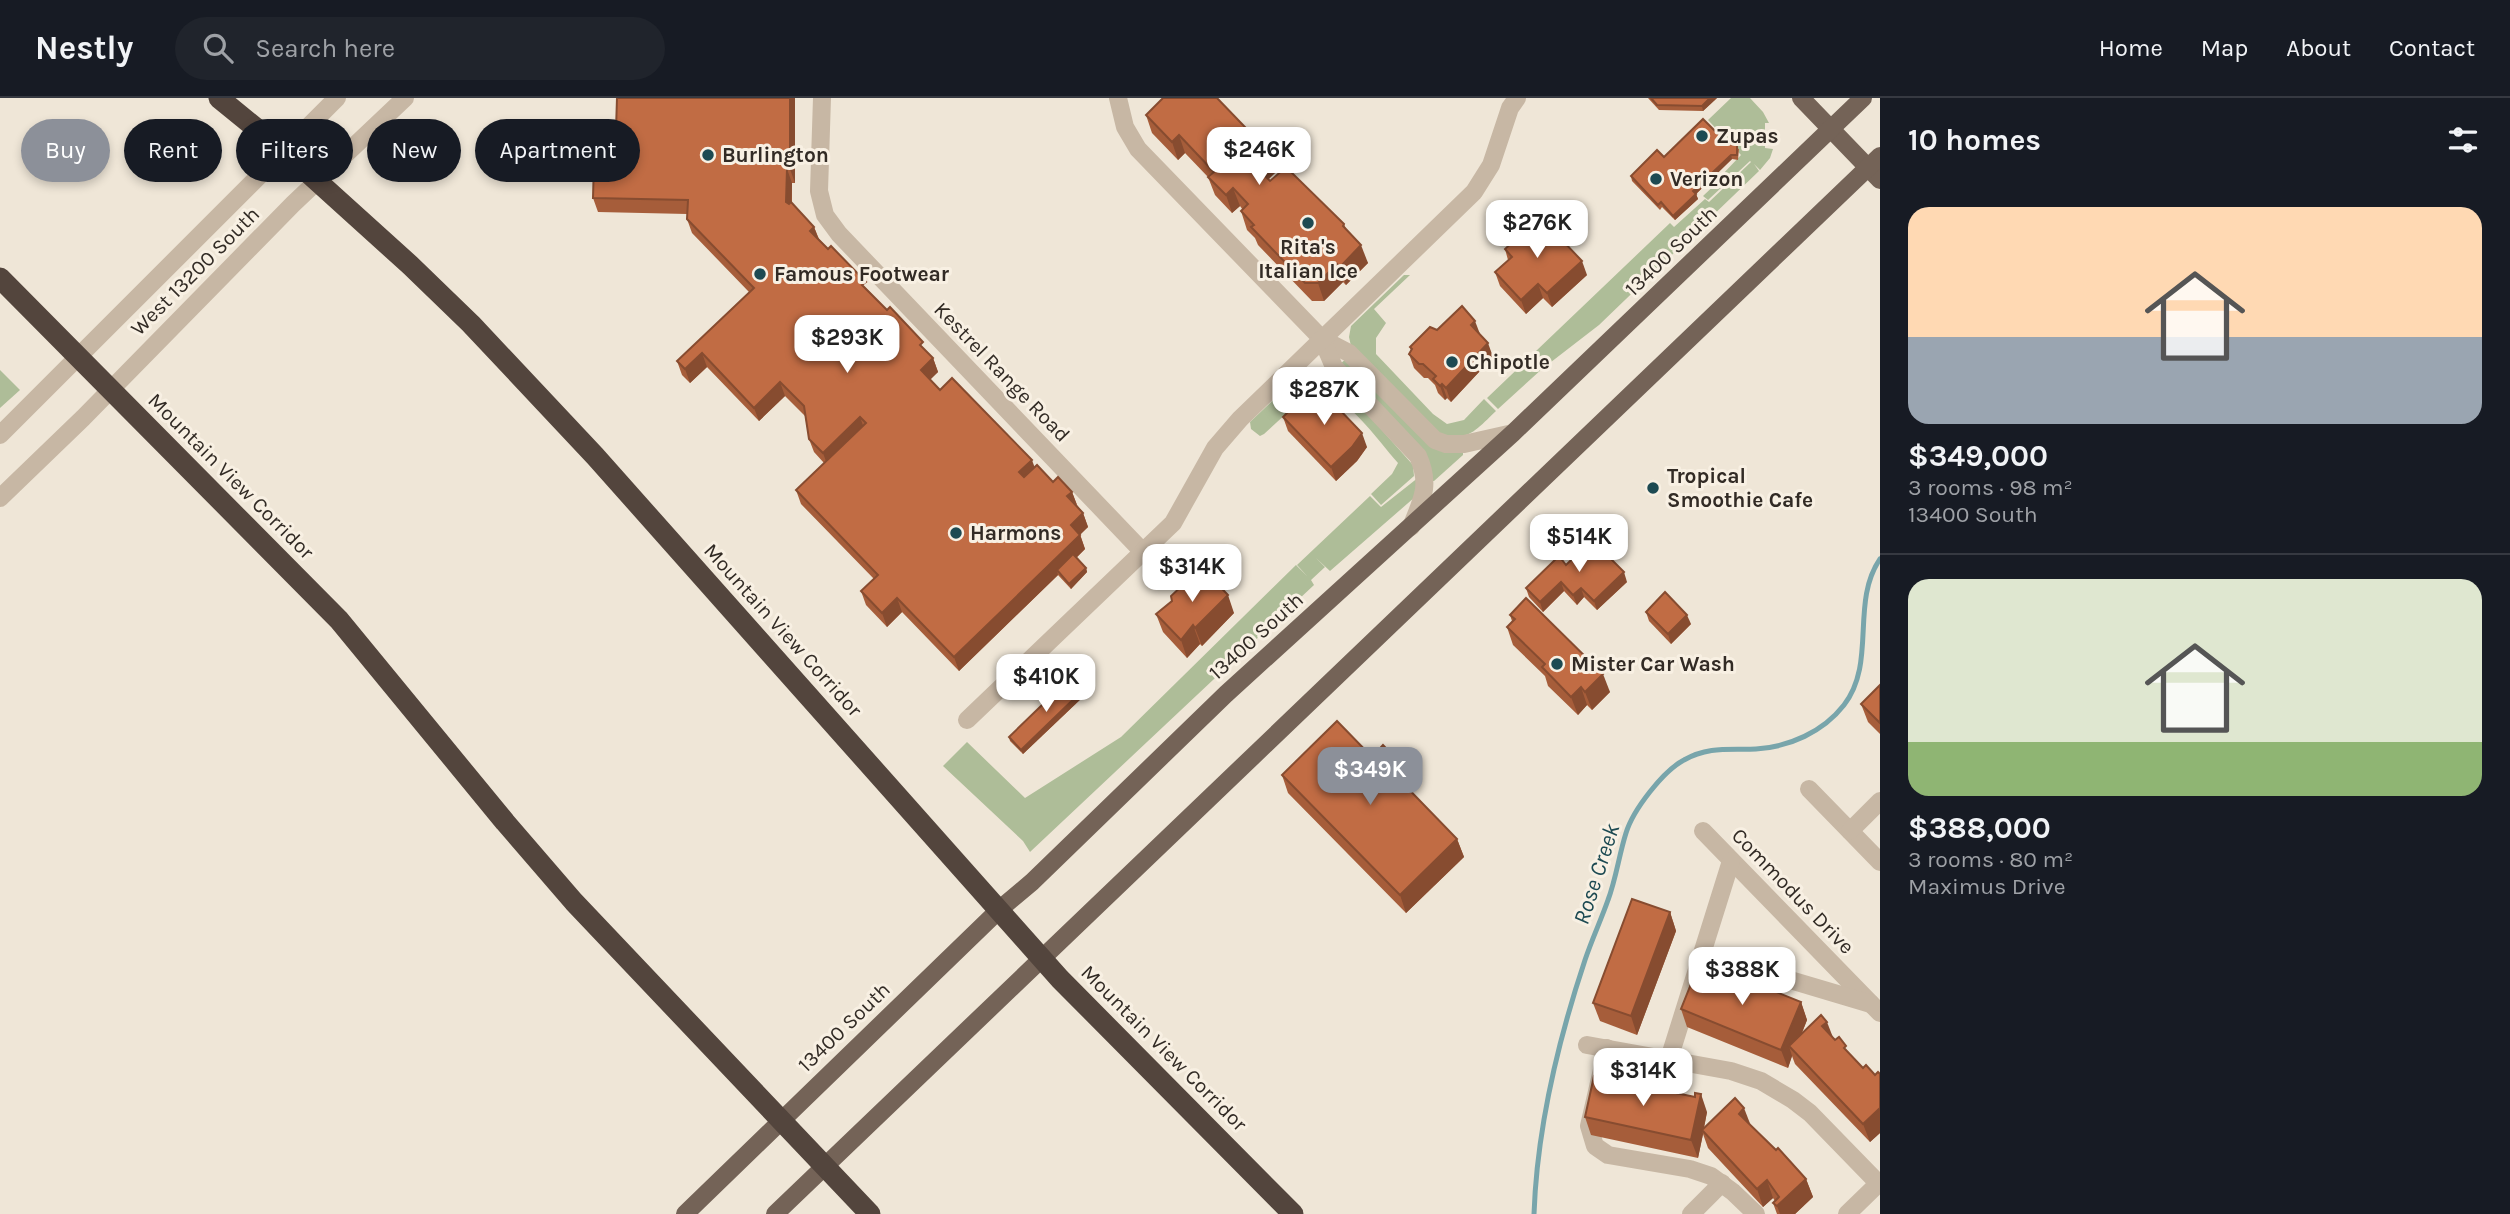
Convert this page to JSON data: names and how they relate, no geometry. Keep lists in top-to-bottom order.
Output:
{
  "streets": {
    "highway": ["Mountain View Corridor"],
    "main road": ["13400 South"],
    "street": ["West 13200 South", "Kestrel Range Road", "Commodus Drive"]
  },
  "crossings": [
    ["13400 South", "Mountain View Corridor"],
    ["West 13200 South", "Mountain View Corridor"]
  ],
  "water": ["Rose Creek"],
  "places": [
    "Zupas",
    "Burlington",
    "Verizon",
    "Rita's Italian Ice",
    "Famous Footwear",
    "Chipotle",
    "Tropical Smoothie Cafe",
    "Harmons",
    "Mister Car Wash"
  ],
  "page": {
    "header": "Nestly",
    "search": "Search here",
    "nav": [
      "Home",
      "Map",
      "About",
      "Contact"
    ],
    "heading": "10 homes",
    "chip": [
      "Buy",
      "Rent",
      "Filters",
      "New",
      "Apartment"
    ],
    "price": [
      "$246K",
      "$276K",
      "$293K",
      "$287K",
      "$514K",
      "$314K",
      "$410K",
      "$349K",
      "$388K",
      "$314K"
    ],
    "list": [
      {
        "name": "$349,000",
        "note": "3 rooms · 98 m² · 13400 South"
      },
      {
        "name": "$388,000",
        "note": "3 rooms · 80 m² · Maximus Drive"
      }
    ]
  }
}
